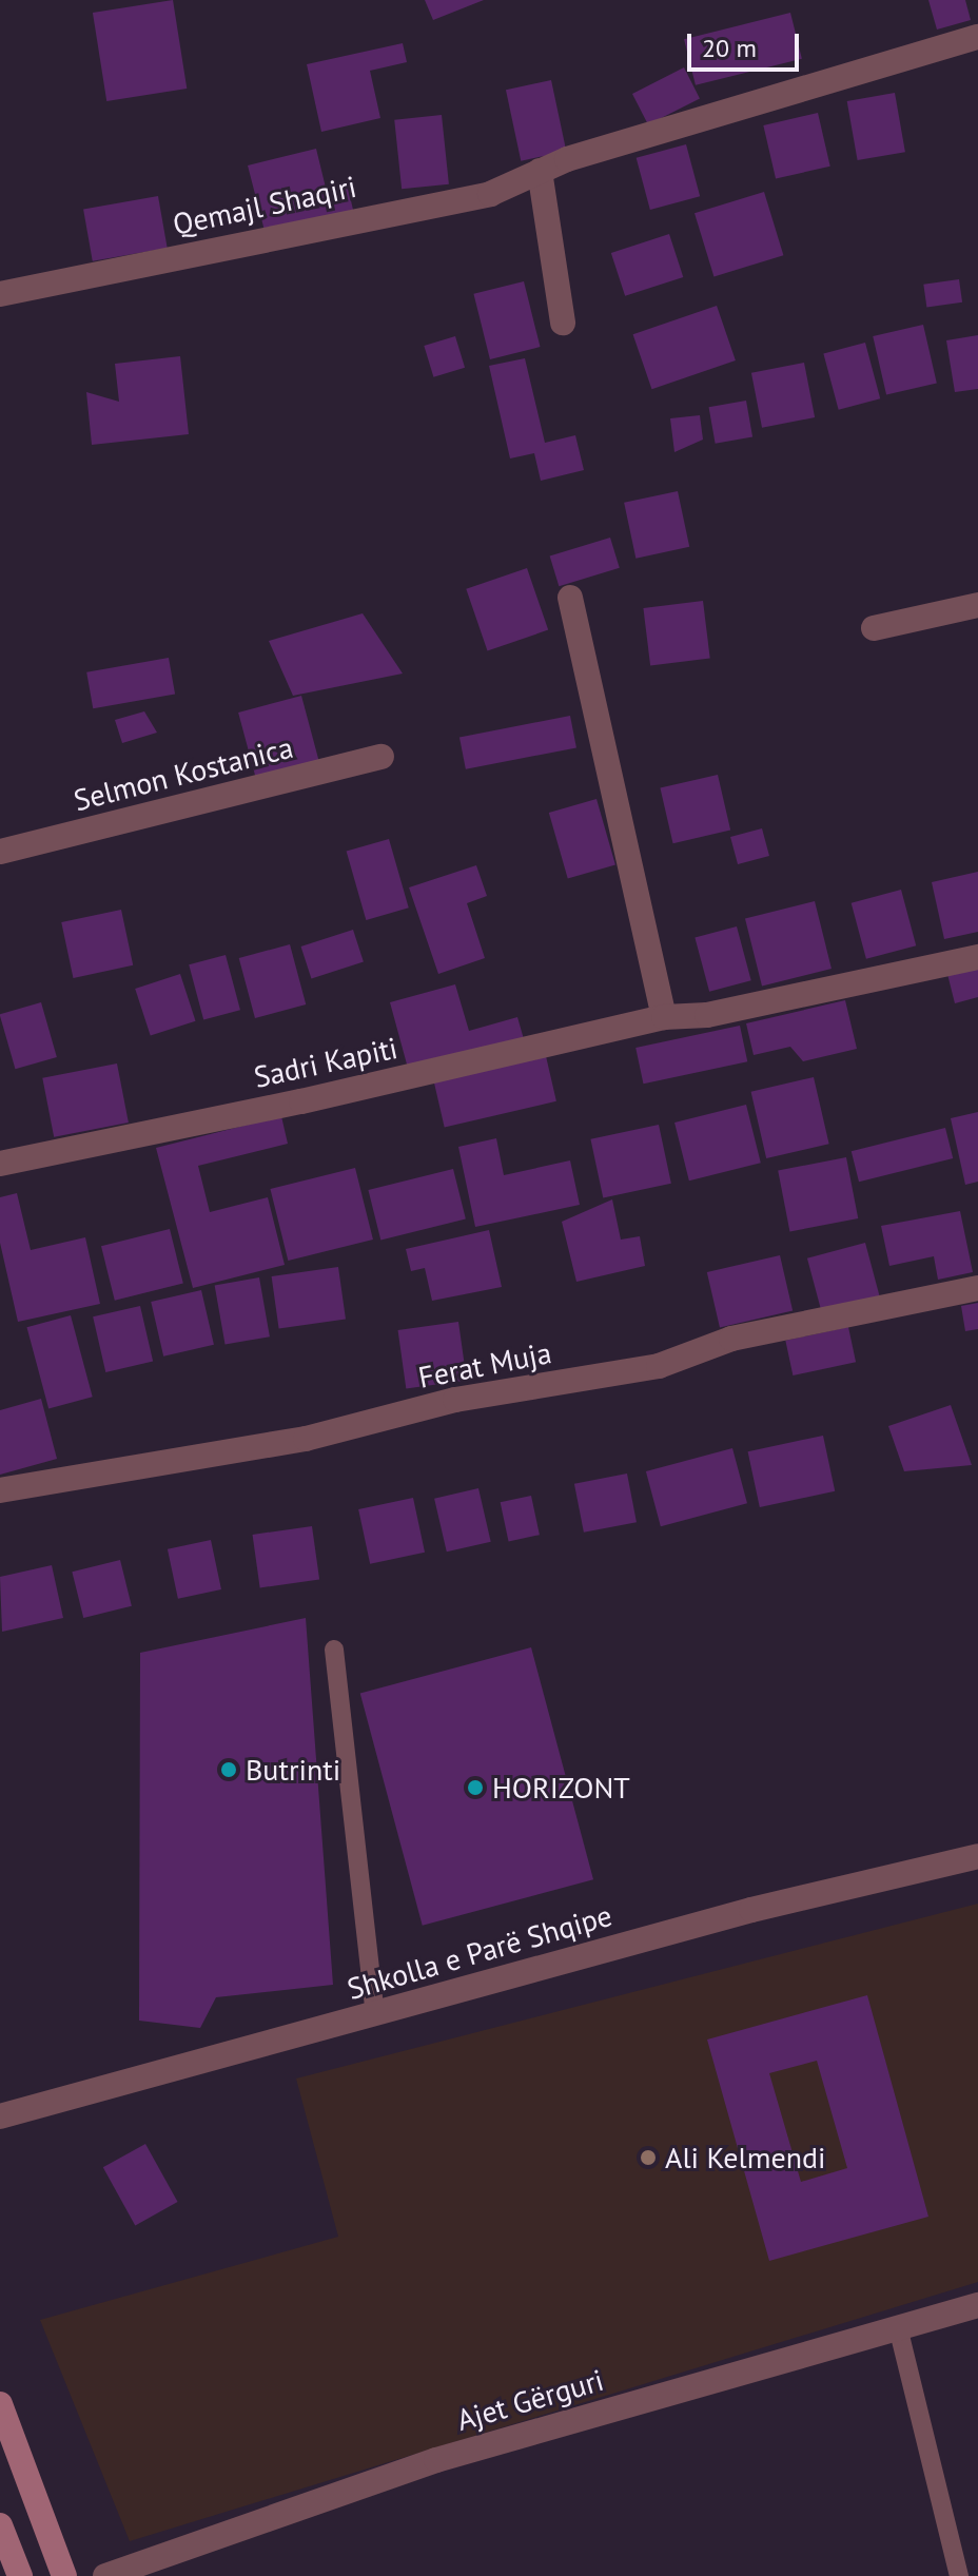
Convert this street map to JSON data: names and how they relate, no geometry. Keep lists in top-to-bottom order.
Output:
{
  "streets": {
    "street": [
      "Qemajl Shaqiri",
      "Selmon Kostanica",
      "Sadri Kapiti",
      "Ferat Muja",
      "Shkolla e Parë Shqipe",
      "Ajet Gërguri"
    ]
  },
  "places": ["Butrinti", "HORIZONT", "Ali Kelmendi"],
  "scale_bar": "20 m"
}
